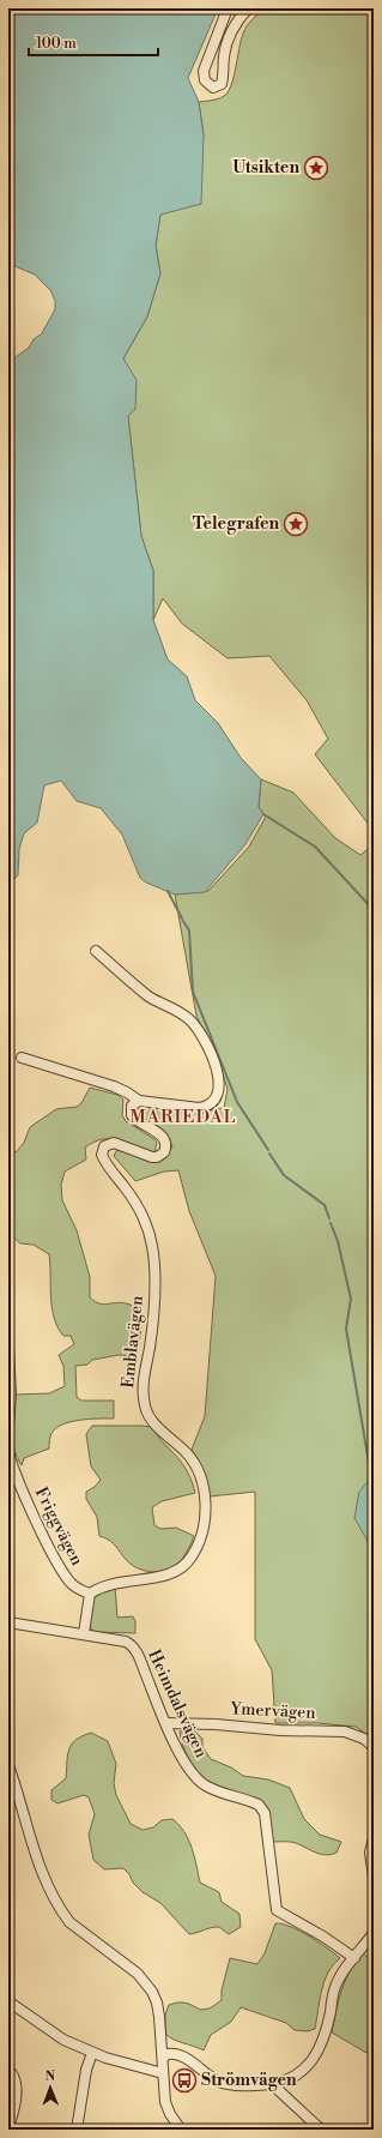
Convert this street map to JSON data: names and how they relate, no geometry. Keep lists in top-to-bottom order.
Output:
{
  "streets": {
    "street": [
      "Emblavägen",
      "Friggvägen",
      "Heimdalsvägen",
      "Ymervägen"
    ]
  },
  "crossings": [
    ["Emblavägen", "Friggvägen"],
    ["Heimdalsvägen", "Ymervägen"]
  ],
  "districts": ["MARIEDAL"],
  "places": {
    "place": ["Utsikten", "Telegrafen"],
    "bus stop": ["Strömvägen"]
  },
  "scale_bar": "100 m",
  "north": "top"
}
